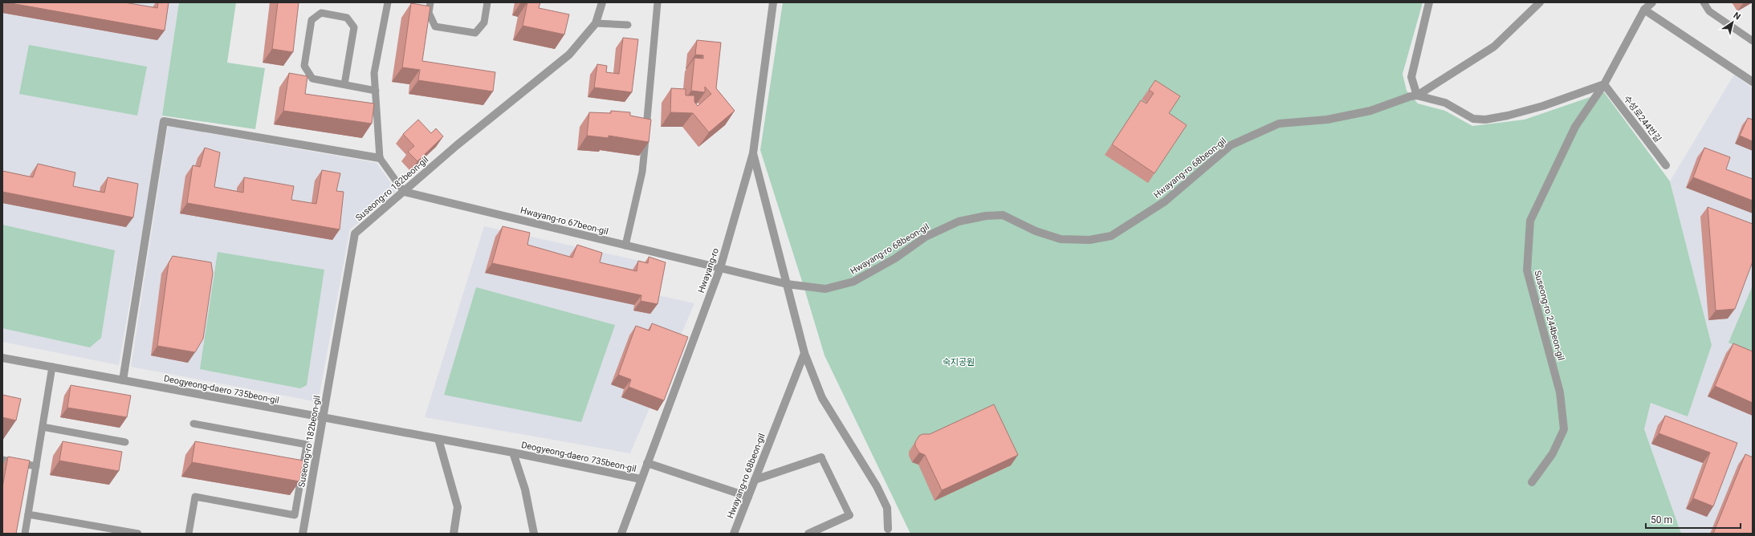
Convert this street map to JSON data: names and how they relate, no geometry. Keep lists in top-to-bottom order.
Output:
{
  "streets": {
    "street": [
      "수성로244번길",
      "Hwayang-ro 68beon-gil",
      "Suseong-ro 182beon-gil",
      "Hwayang-ro 67beon-gil",
      "Hwayang-ro",
      "Suseong-ro 244beon-gil",
      "Deogyeong-daero 735beon-gil"
    ]
  },
  "crossings": [
    ["수성로244번길", "Suseong-ro 244beon-gil"],
    ["Hwayang-ro 68beon-gil", "Hwayang-ro 67beon-gil"],
    ["Hwayang-ro 68beon-gil", "Hwayang-ro"],
    ["Suseong-ro 182beon-gil", "Hwayang-ro 67beon-gil"],
    ["Suseong-ro 182beon-gil", "Deogyeong-daero 735beon-gil"],
    ["Hwayang-ro 67beon-gil", "Hwayang-ro"],
    ["Hwayang-ro", "Deogyeong-daero 735beon-gil"]
  ],
  "parks": ["숙지공원"],
  "scale_bar": "50 m",
  "north": "top right"
}
